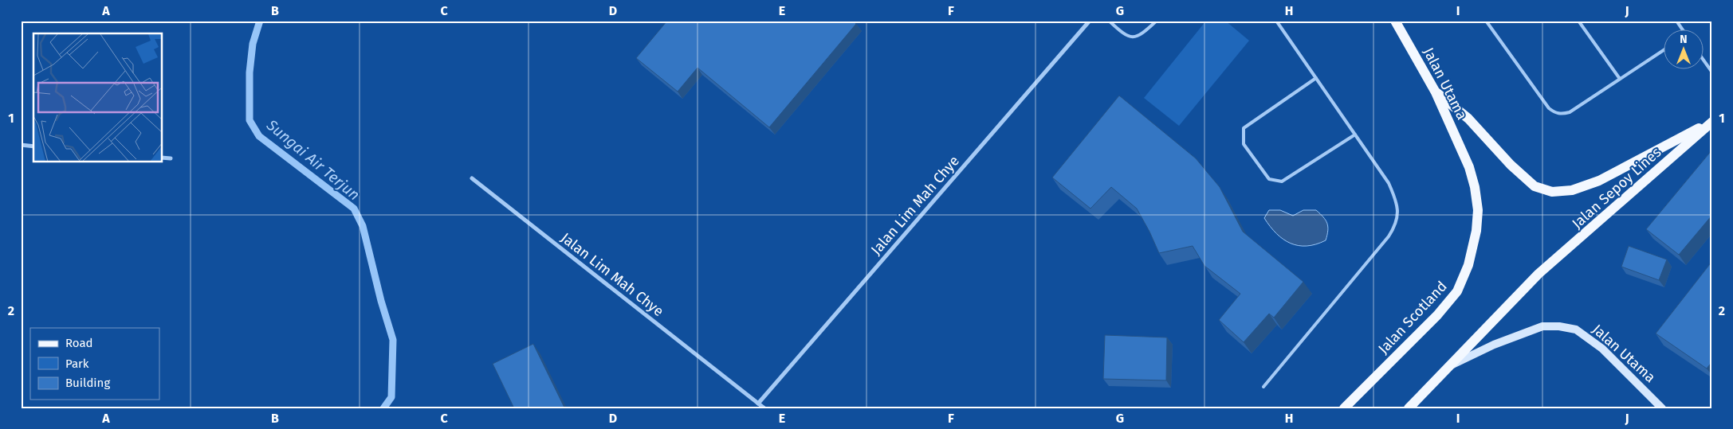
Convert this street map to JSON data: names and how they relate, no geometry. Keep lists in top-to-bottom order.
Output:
{
  "streets": {
    "main road": ["Jalan Utama", "Jalan Sepoy Lines", "Jalan Scotland"],
    "street": ["Jalan Lim Mah Chye"]
  },
  "crossings": [
    ["Jalan Utama", "Jalan Sepoy Lines"],
    ["Jalan Utama", "Jalan Scotland"]
  ],
  "water": ["Sungai Air Terjun"],
  "legend": ["Road", "Park", "Building"],
  "north": "top",
  "grid": {
    "columns": [
      "A",
      "B",
      "C",
      "D",
      "E",
      "F",
      "G",
      "H",
      "I",
      "J"
    ],
    "rows": ["1", "2"]
  }
}
